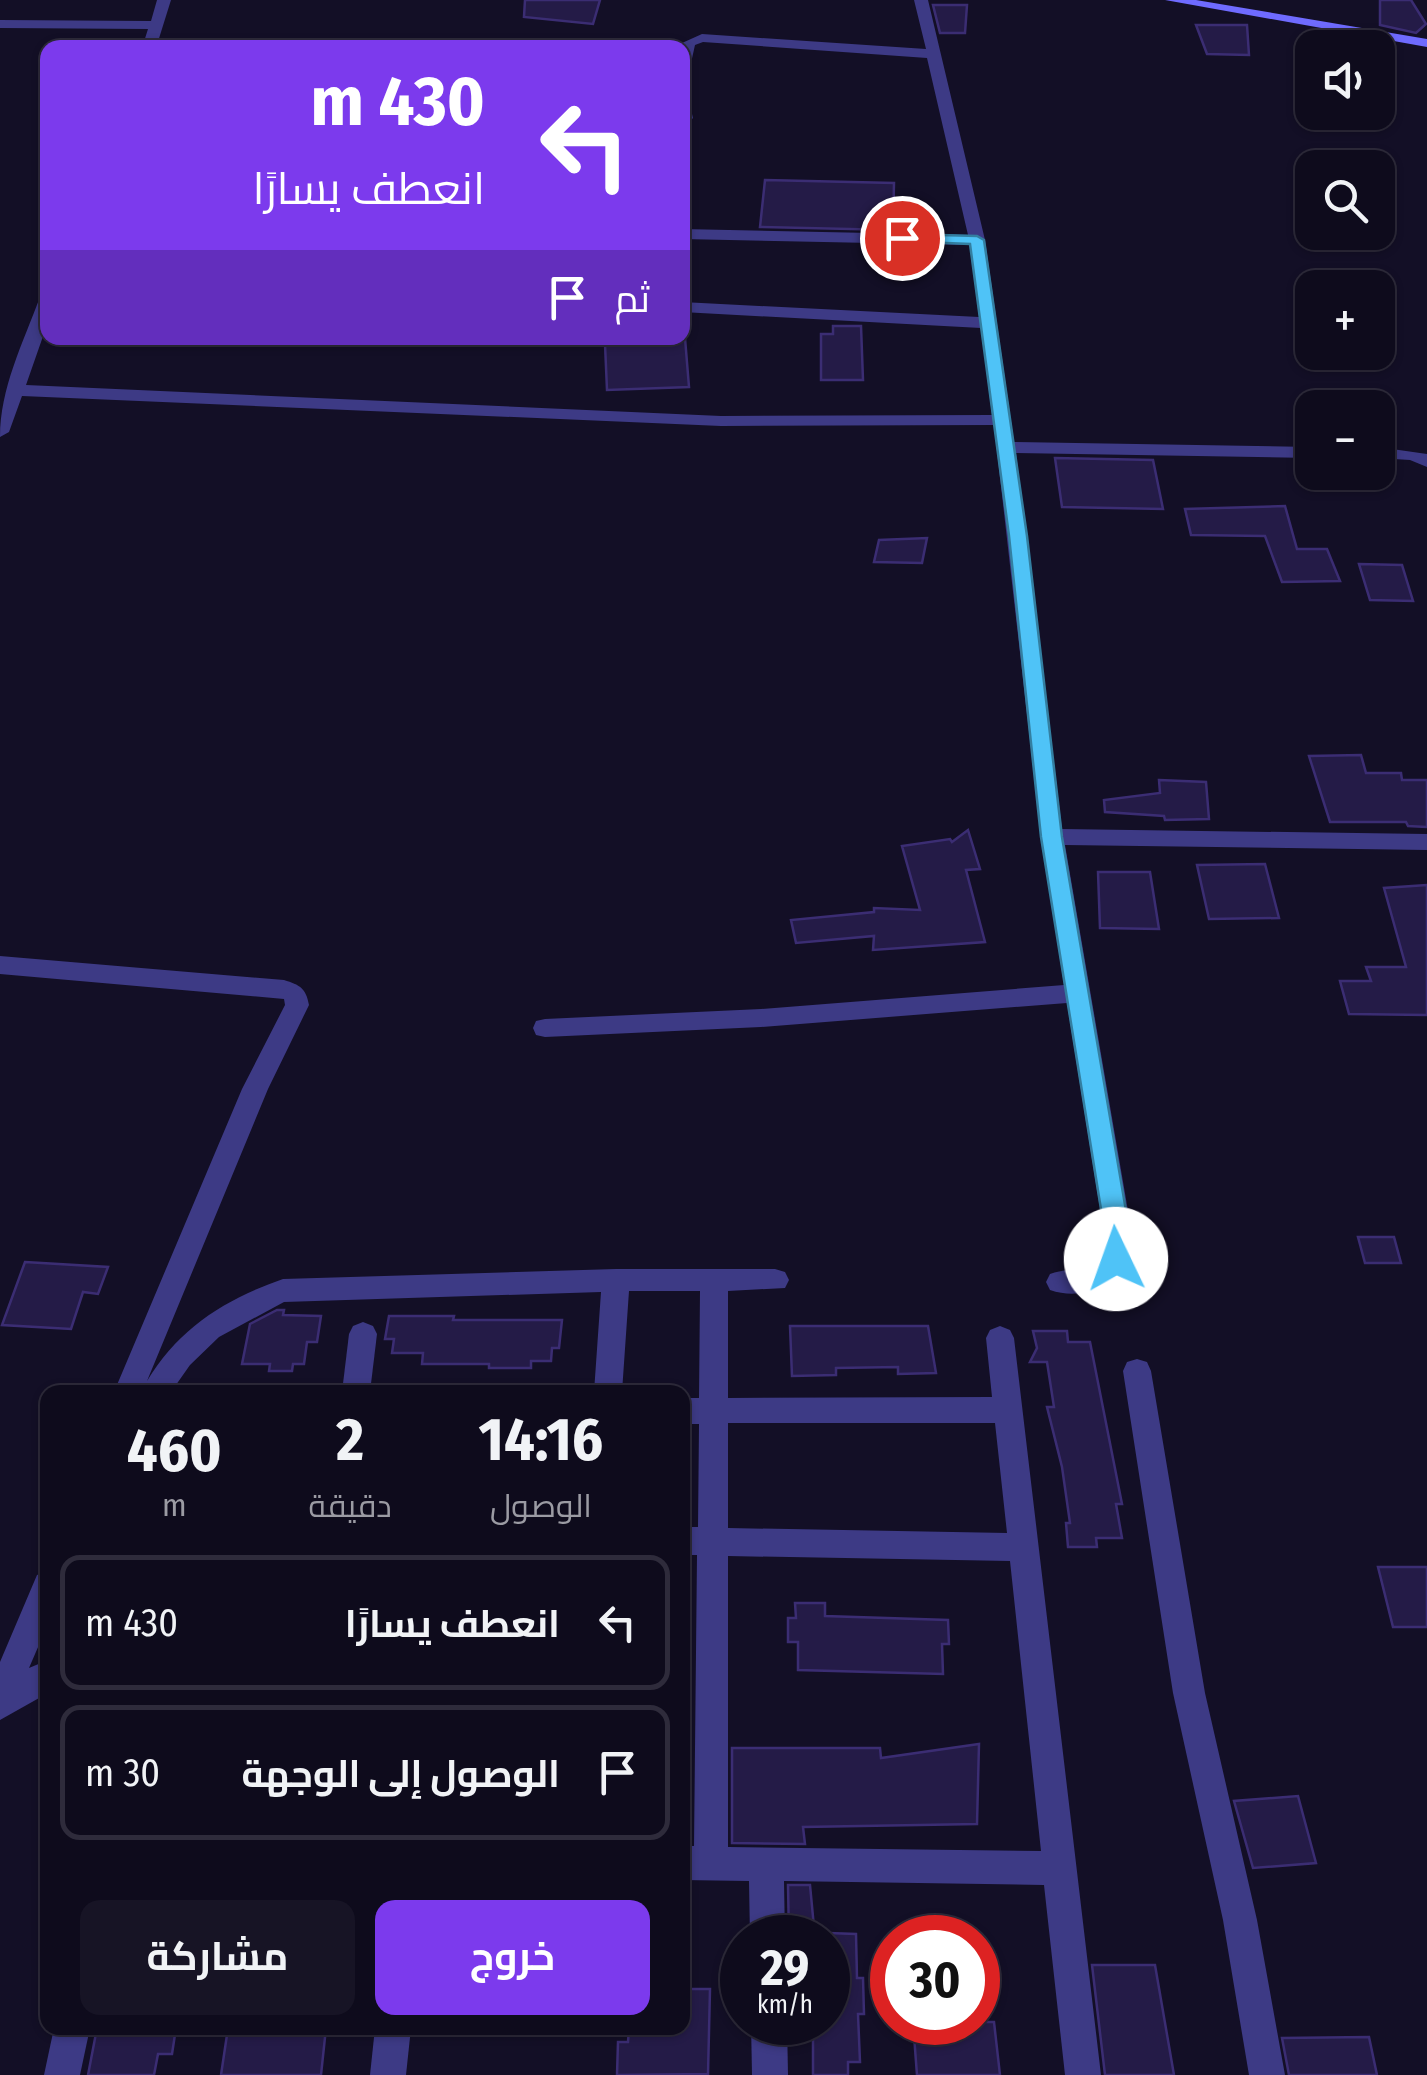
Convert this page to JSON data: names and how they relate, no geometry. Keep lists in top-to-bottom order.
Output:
{
  "page": {
    "map_buttons": ["+", "−"],
    "turn": ["430 m", "انعطف يسارًا"],
    "then": "ثم",
    "eta": [
      "14:16",
      "الوصول",
      "2",
      "دقيقة",
      "460",
      "m"
    ],
    "list": [
      {
        "name": "انعطف يسارًا",
        "value": "430 m"
      },
      {
        "name": "الوصول إلى الوجهة",
        "value": "30 m"
      }
    ],
    "buttons": ["خروج", "مشاركة"],
    "speed": "29 km/h",
    "limit": "30"
  }
}
